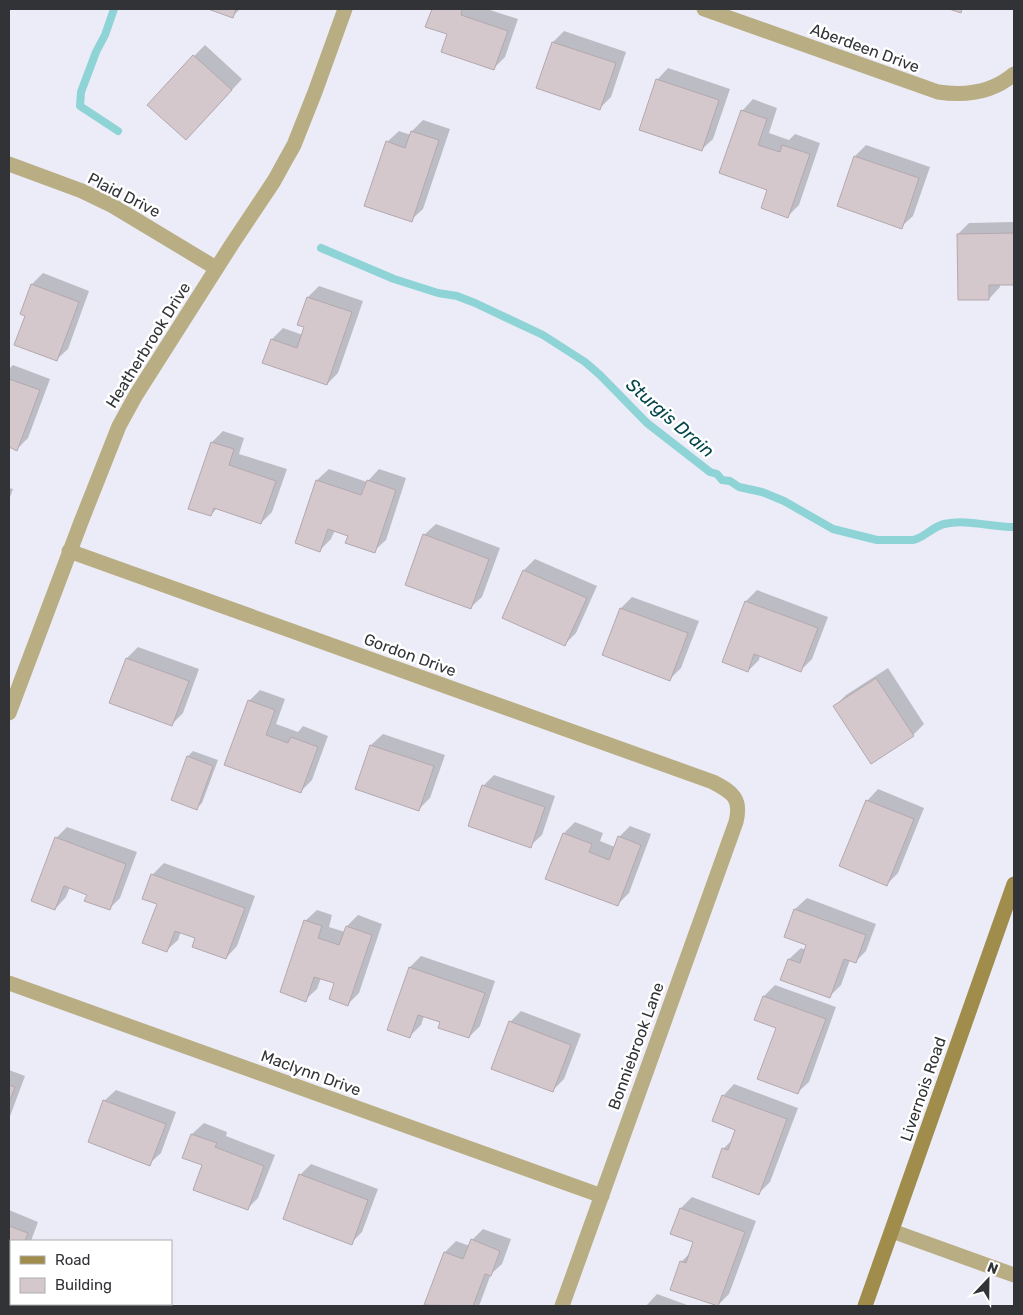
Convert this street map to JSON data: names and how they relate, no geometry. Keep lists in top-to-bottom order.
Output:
{
  "streets": {
    "main road": ["Livernois Road"],
    "street": [
      "Aberdeen Drive",
      "Plaid Drive",
      "Heatherbrook Drive",
      "Gordon Drive",
      "Bonniebrook Lane",
      "Maclynn Drive"
    ]
  },
  "crossings": [
    ["Plaid Drive", "Heatherbrook Drive"],
    ["Heatherbrook Drive", "Gordon Drive"],
    ["Gordon Drive", "Bonniebrook Lane"],
    ["Bonniebrook Lane", "Maclynn Drive"]
  ],
  "water": ["Sturgis Drain"],
  "legend": ["Road", "Building"],
  "north": "top"
}
